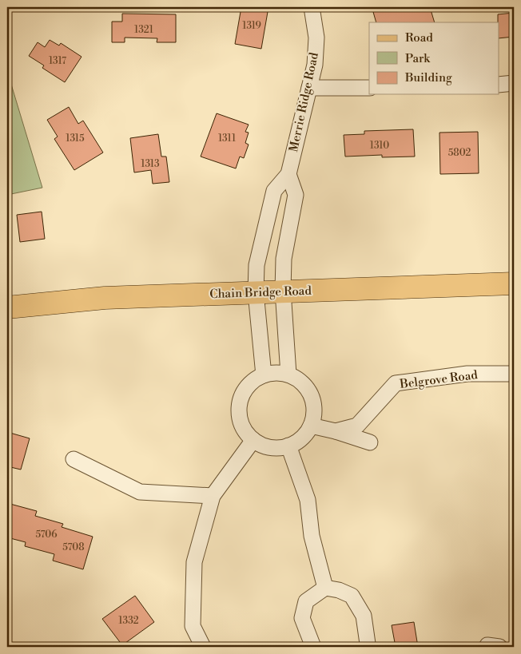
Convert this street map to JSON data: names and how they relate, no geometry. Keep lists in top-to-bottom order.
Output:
{
  "streets": {
    "main road": ["Chain Bridge Road"],
    "street": ["Merrie Ridge Road", "Belgrove Road"]
  },
  "crossings": [
    ["Merrie Ridge Road", "Chain Bridge Road"],
    ["Merrie Ridge Road", "Belgrove Road"]
  ],
  "house_numbers": [
    "1319",
    "1321",
    "1317",
    "1315",
    "1311",
    "1310",
    "5802",
    "1313",
    "5706",
    "5708",
    "1332"
  ],
  "legend": ["Road", "Park", "Building"]
}
